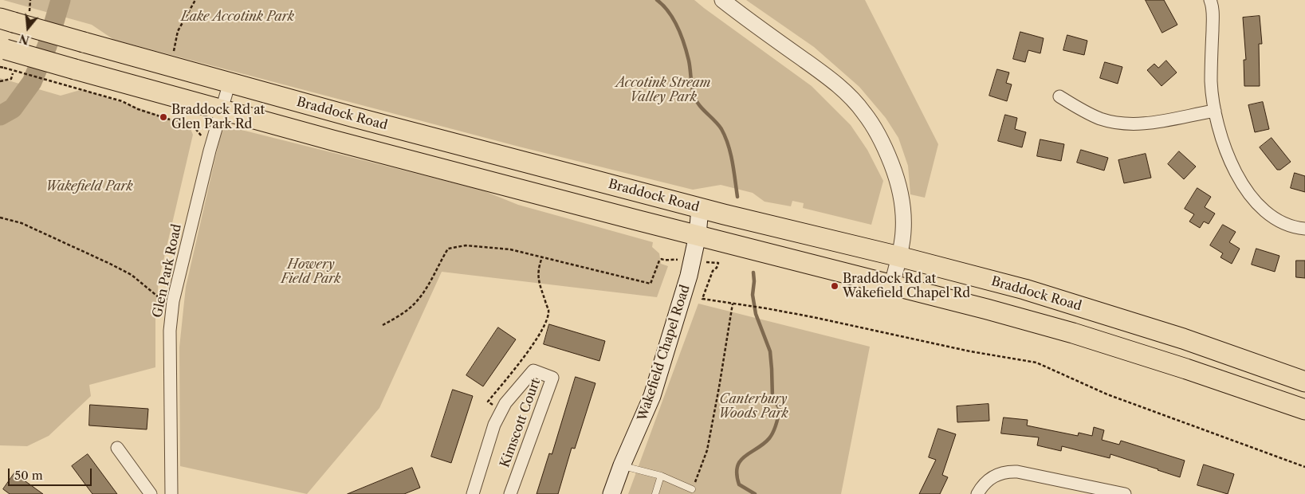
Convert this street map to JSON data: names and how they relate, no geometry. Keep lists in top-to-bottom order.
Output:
{
  "streets": {
    "main road": ["Braddock Road", "Wakefield Chapel Road"],
    "street": ["Glen Park Road", "Kimscott Court"]
  },
  "crossings": [
    ["Braddock Road", "Glen Park Road"],
    ["Braddock Road", "Wakefield Chapel Road"]
  ],
  "parks": [
    "Lake Accotink Park",
    "Accotink Stream Valley Park",
    "Wakefield Park",
    "Howery Field Park",
    "Canterbury Woods Park"
  ],
  "places": ["Braddock Rd at Glen Park Rd", "Braddock Rd at Wakefield Chapel Rd"],
  "scale_bar": "50 m",
  "north": "bottom"
}
